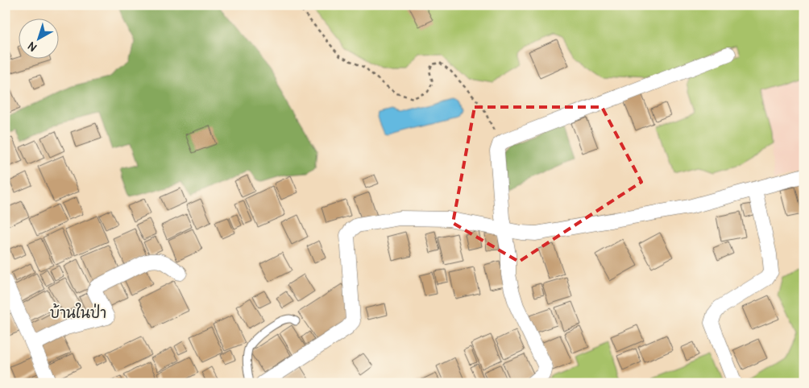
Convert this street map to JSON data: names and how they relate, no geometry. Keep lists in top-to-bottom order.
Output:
{
  "districts": ["บ้านในป่า"],
  "north": "bottom left"
}
